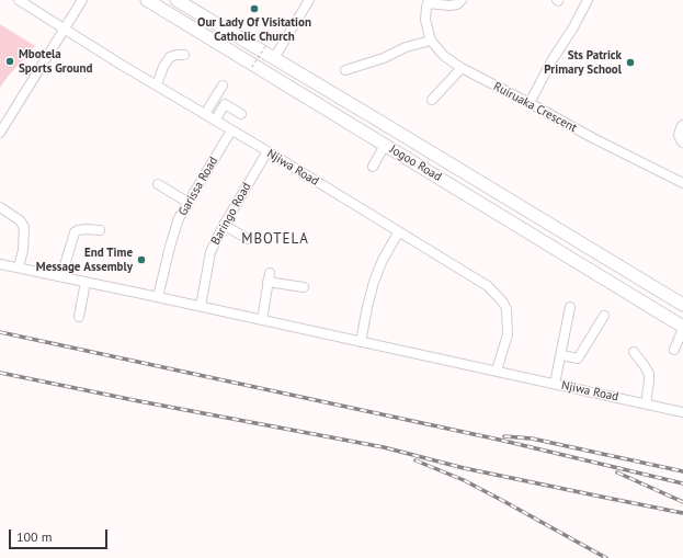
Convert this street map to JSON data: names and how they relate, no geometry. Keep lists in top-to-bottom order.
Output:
{
  "streets": {
    "main road": ["Jogoo Road"],
    "street": [
      "Ruiruaka Crescent",
      "Njiwa Road",
      "Garissa Road",
      "Baringo Road"
    ]
  },
  "crossings": [
    ["Njiwa Road", "Garissa Road"],
    ["Njiwa Road", "Baringo Road"]
  ],
  "districts": ["MBOTELA"],
  "places": [
    "Our Lady Of Visitation Catholic Church",
    "Mbotela Sports Ground",
    "Sts Patrick Primary School",
    "End Time Message Assembly"
  ],
  "scale_bar": "100 m"
}
